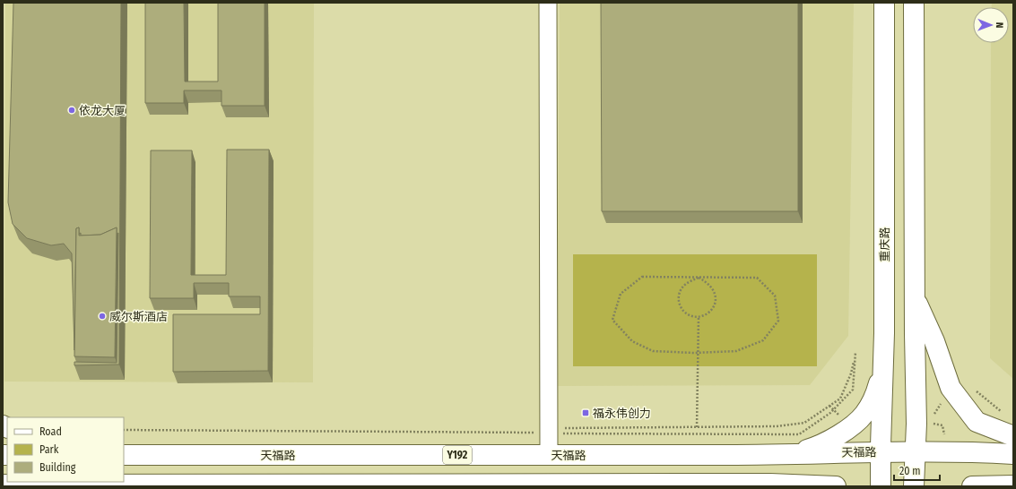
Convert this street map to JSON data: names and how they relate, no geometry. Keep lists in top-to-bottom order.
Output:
{
  "streets": {
    "main road": ["重庆路", "天福路", "Y192"]
  },
  "crossings": [
    ["重庆路", "天福路"],
    ["天福路", "Y192"]
  ],
  "places": {
    "other": ["依龙大厦", "威尔斯酒店"],
    "transit": ["福永伟创力"]
  },
  "legend": ["Road", "Park", "Building"],
  "scale_bar": "20 m",
  "north": "right"
}
